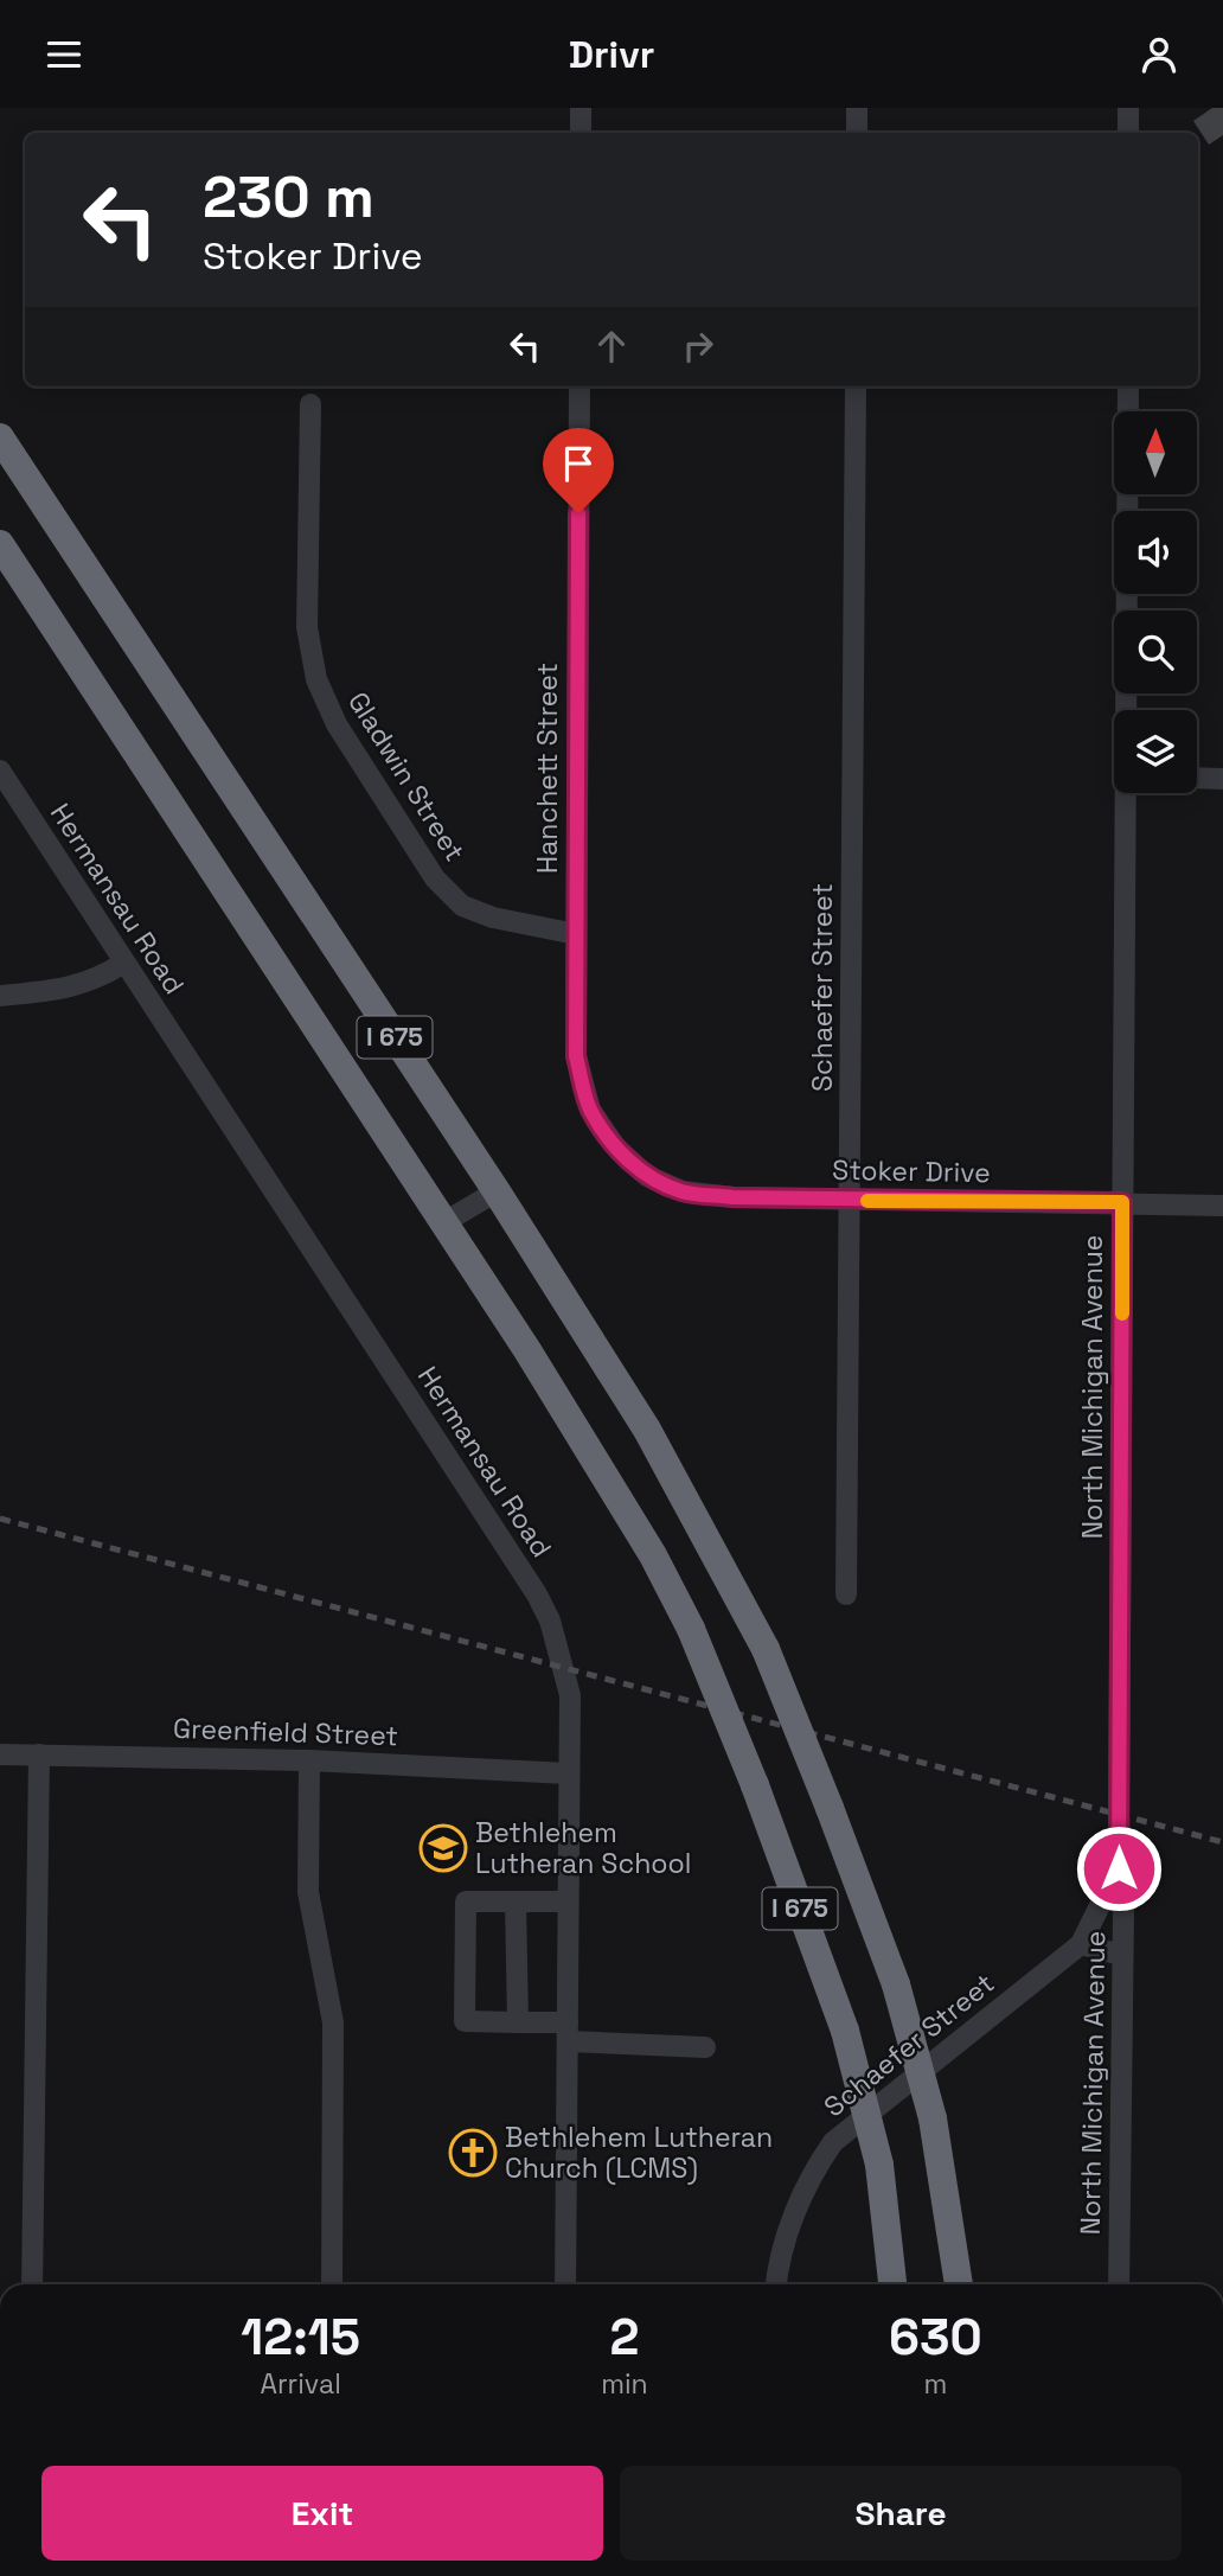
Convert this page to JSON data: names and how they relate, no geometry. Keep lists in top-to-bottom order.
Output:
{
  "streets": {
    "highway": ["I 675"],
    "street": [
      "Hanchett Street",
      "Gladwin Street",
      "Hermansau Road",
      "Schaefer Street",
      "Stoker Drive",
      "North Michigan Avenue",
      "Greenfield Street"
    ]
  },
  "crossings": [
    ["Hanchett Street", "Gladwin Street"],
    ["Hanchett Street", "Stoker Drive"],
    ["Hermansau Road", "Greenfield Street"],
    ["Schaefer Street", "Stoker Drive"],
    ["Schaefer Street", "North Michigan Avenue"],
    ["Stoker Drive", "North Michigan Avenue"]
  ],
  "places": {
    "school or university": ["Bethlehem Lutheran School"],
    "church": ["Bethlehem Lutheran Church (LCMS)"]
  },
  "north": "top",
  "page": {
    "header": "Drivr",
    "turn": ["230 m", "Stoker Drive"],
    "eta": [
      "12:15",
      "Arrival",
      "2",
      "min",
      "630",
      "m"
    ],
    "buttons": ["Exit", "Share"]
  }
}
